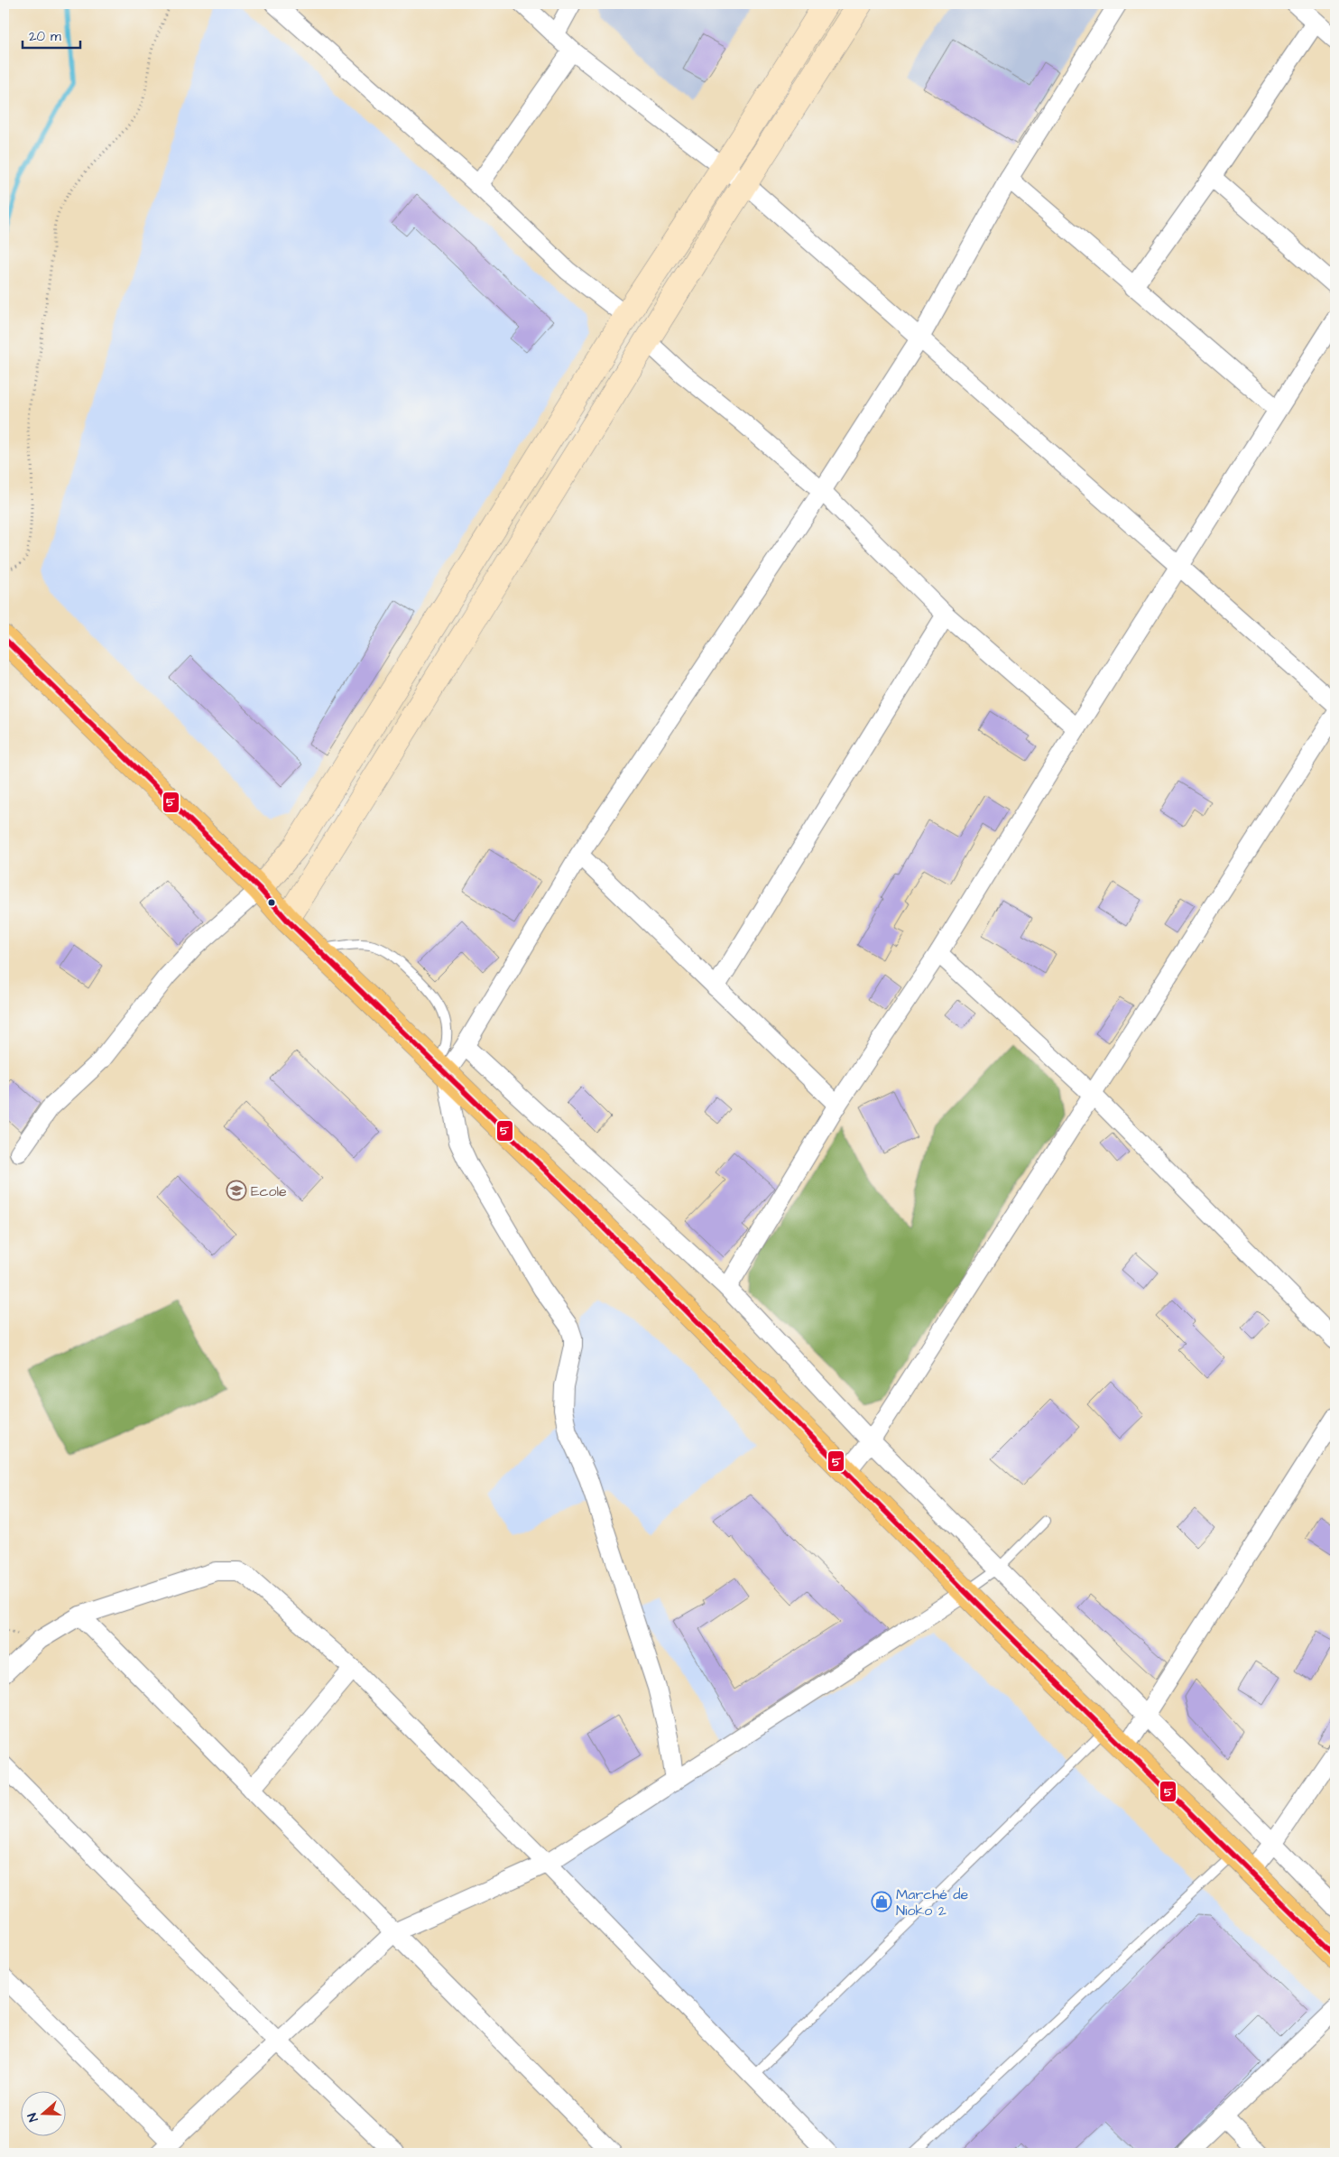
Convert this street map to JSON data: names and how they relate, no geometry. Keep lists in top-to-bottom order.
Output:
{
  "places": {
    "school or university": ["Ecole"],
    "shop": ["Marché de Nioko 2"]
  },
  "lines": ["transit line 5"],
  "scale_bar": "20 m",
  "north": "left"
}
